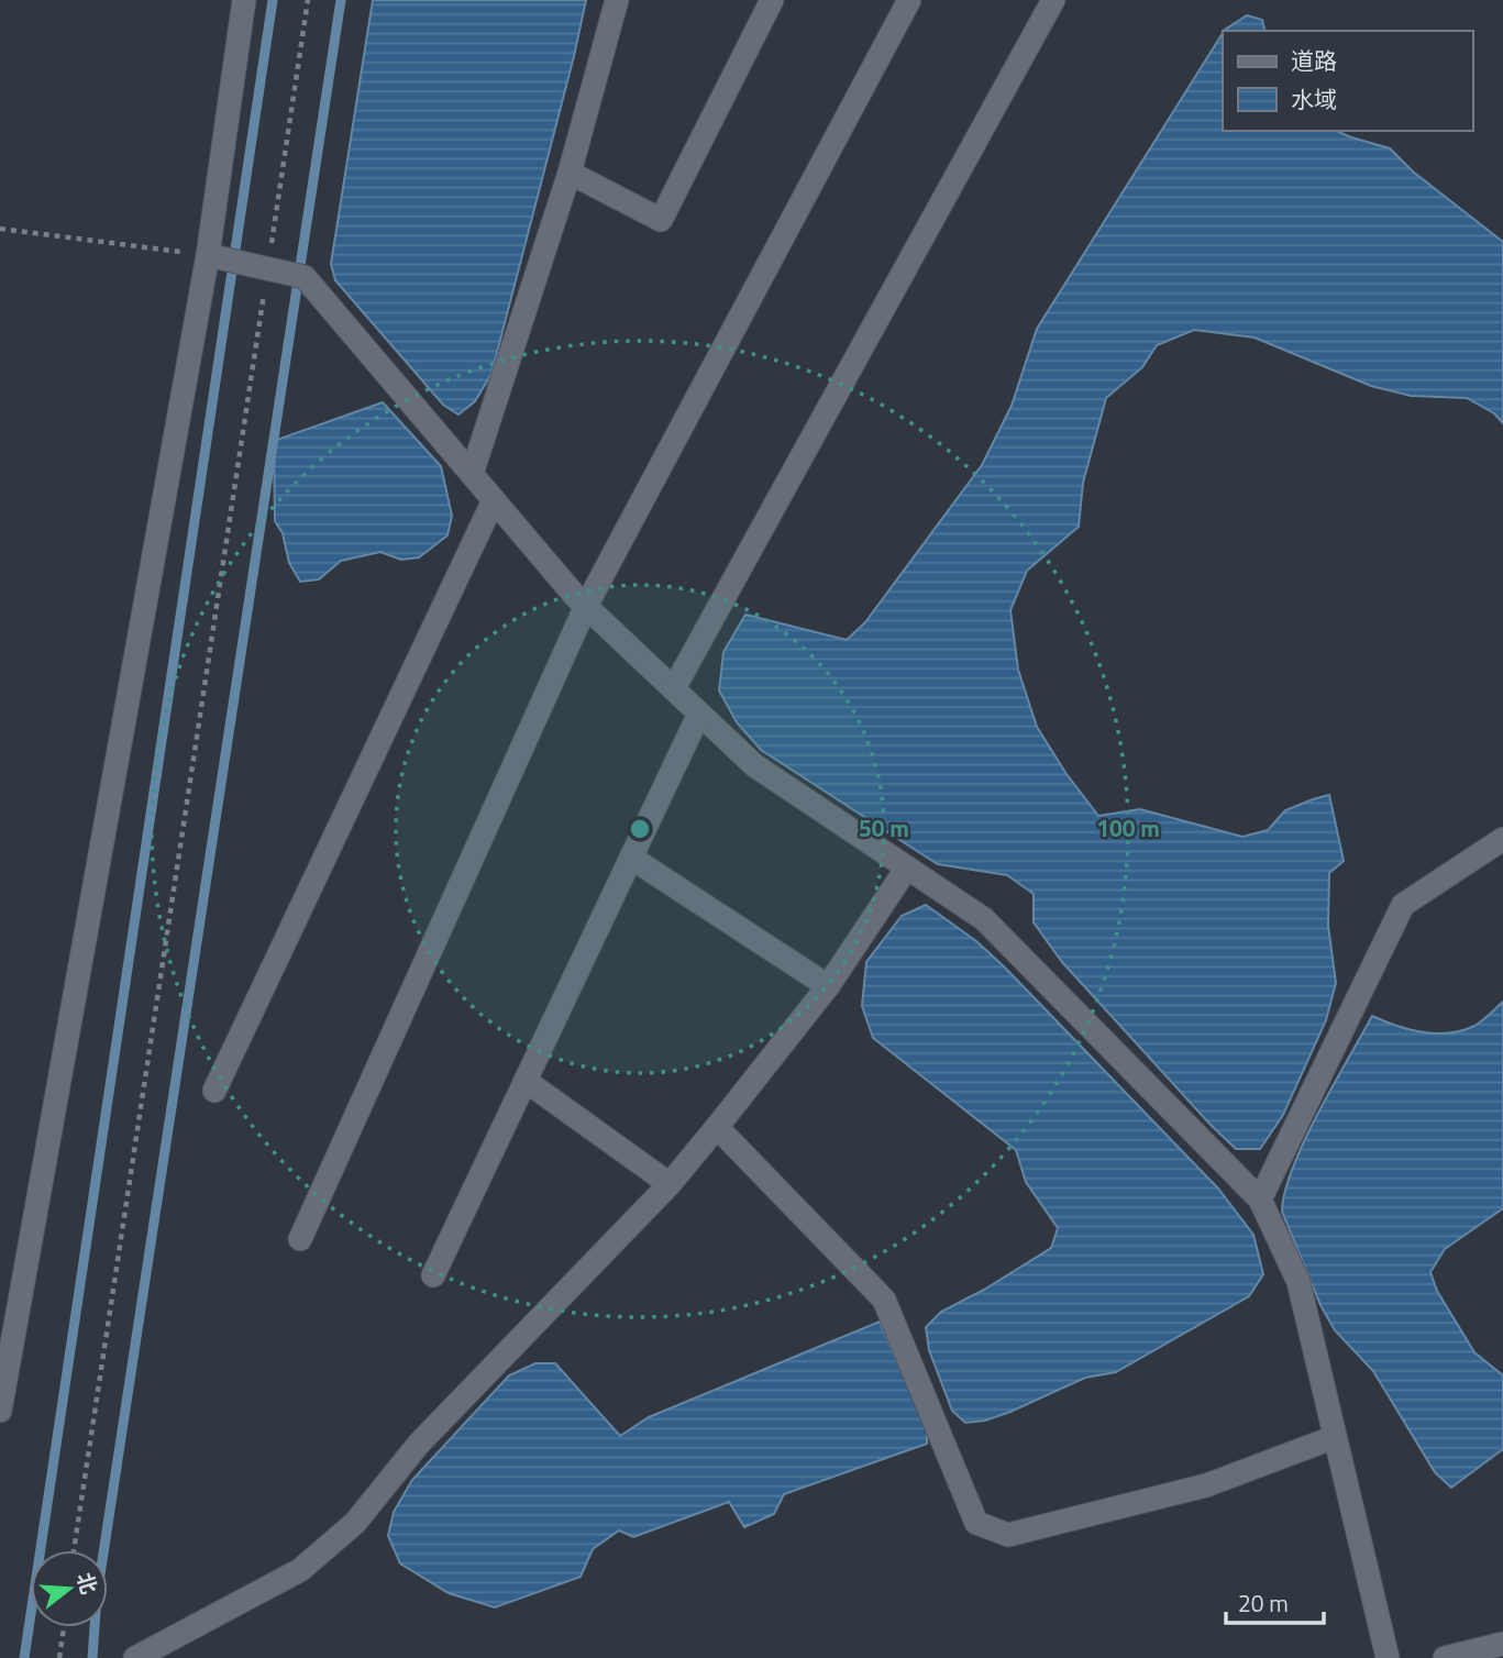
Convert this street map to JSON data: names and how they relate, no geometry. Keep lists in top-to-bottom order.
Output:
{
  "legend": ["道路", "水域"],
  "scale_bar": "20 m",
  "north": "right",
  "rings": ["50 m", "100 m"]
}
